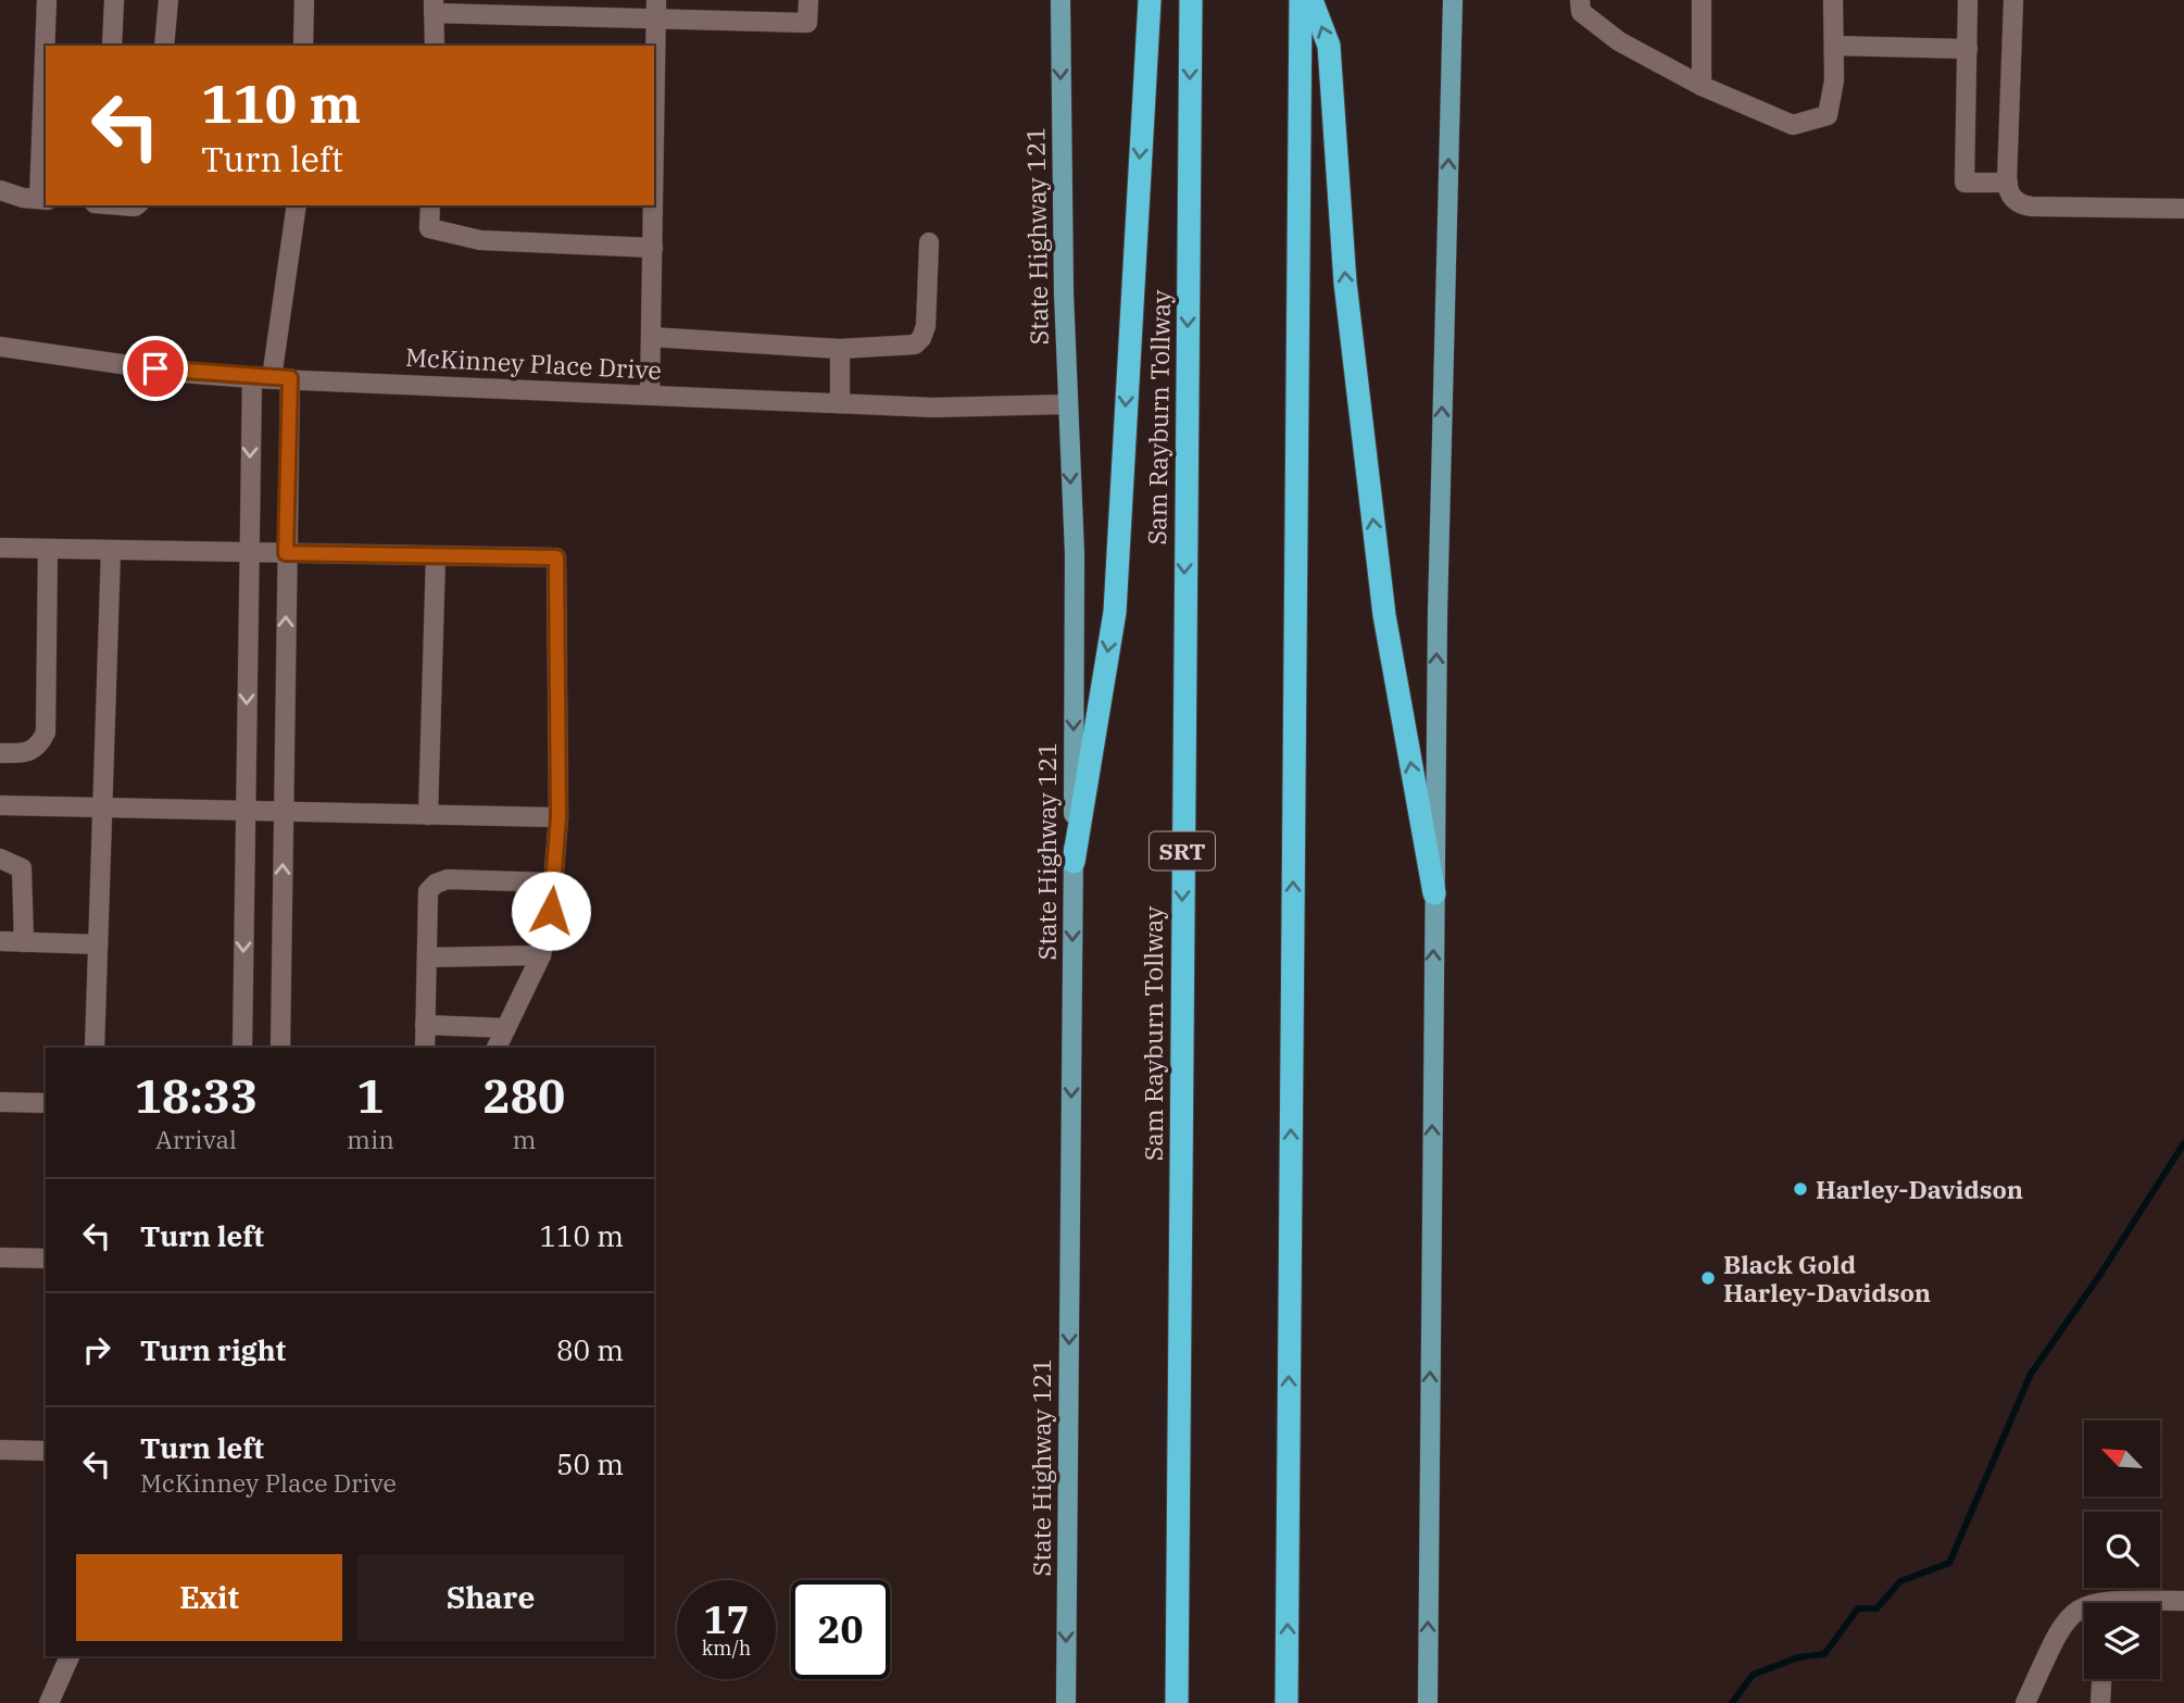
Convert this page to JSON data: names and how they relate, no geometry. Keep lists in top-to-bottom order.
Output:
{
  "streets": {
    "highway": ["Sam Rayburn Tollway", "SRT"],
    "main road": ["State Highway 121"],
    "street": ["McKinney Place Drive"]
  },
  "crossings": [
    ["State Highway 121", "McKinney Place Drive"]
  ],
  "one_way": ["State Highway 121"],
  "places": ["Harley-Davidson", "Black Gold Harley-Davidson"],
  "north": "top left",
  "page": {
    "turn": ["110 m", "Turn left"],
    "eta": [
      "18:33",
      "Arrival",
      "1",
      "min",
      "280",
      "m"
    ],
    "list": [
      {
        "name": "Turn left",
        "value": "110 m"
      },
      {
        "name": "Turn right",
        "value": "80 m"
      },
      {
        "name": "Turn left",
        "note": "McKinney Place Drive",
        "value": "50 m"
      }
    ],
    "buttons": ["Exit", "Share"],
    "speed": "17 km/h",
    "limit": "20"
  }
}
